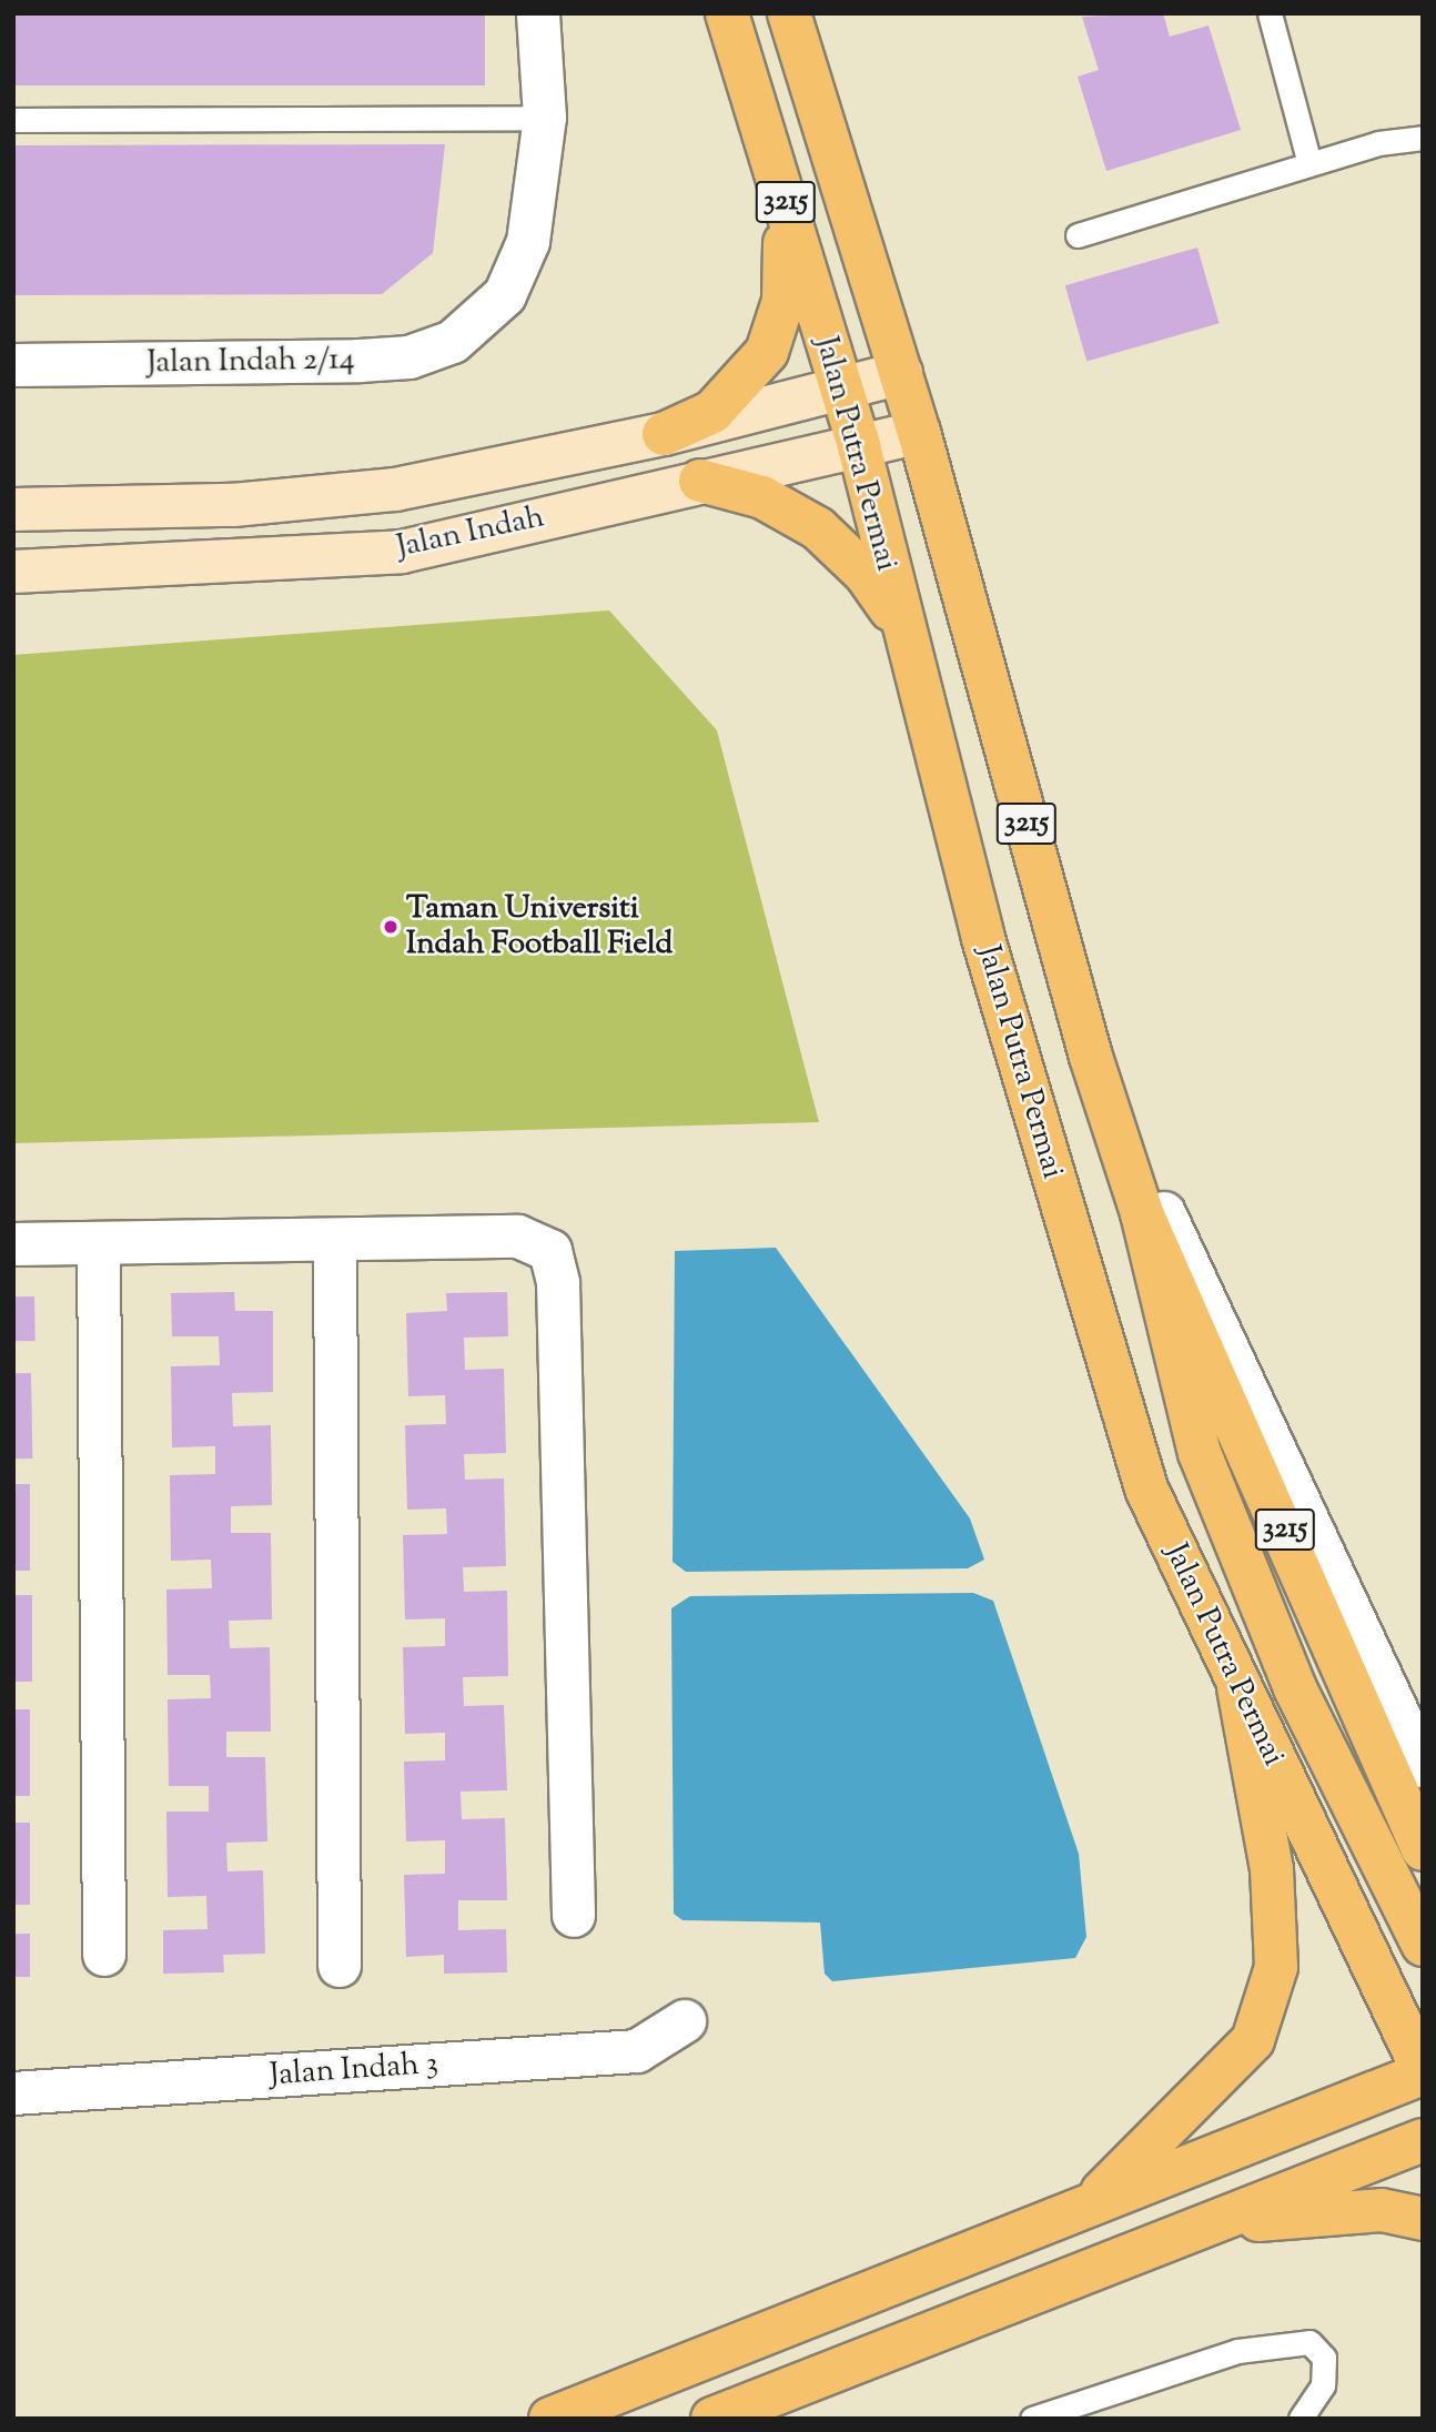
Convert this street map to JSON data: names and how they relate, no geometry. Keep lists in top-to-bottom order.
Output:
{
  "streets": {
    "main road": ["3215", "Jalan Putra Permai"],
    "street": ["Jalan Indah 2/14", "Jalan Indah", "Jalan Indah 3"]
  },
  "crossings": [
    ["Jalan Putra Permai", "Jalan Indah"]
  ],
  "places": ["Taman Universiti Indah Football Field"]
}
